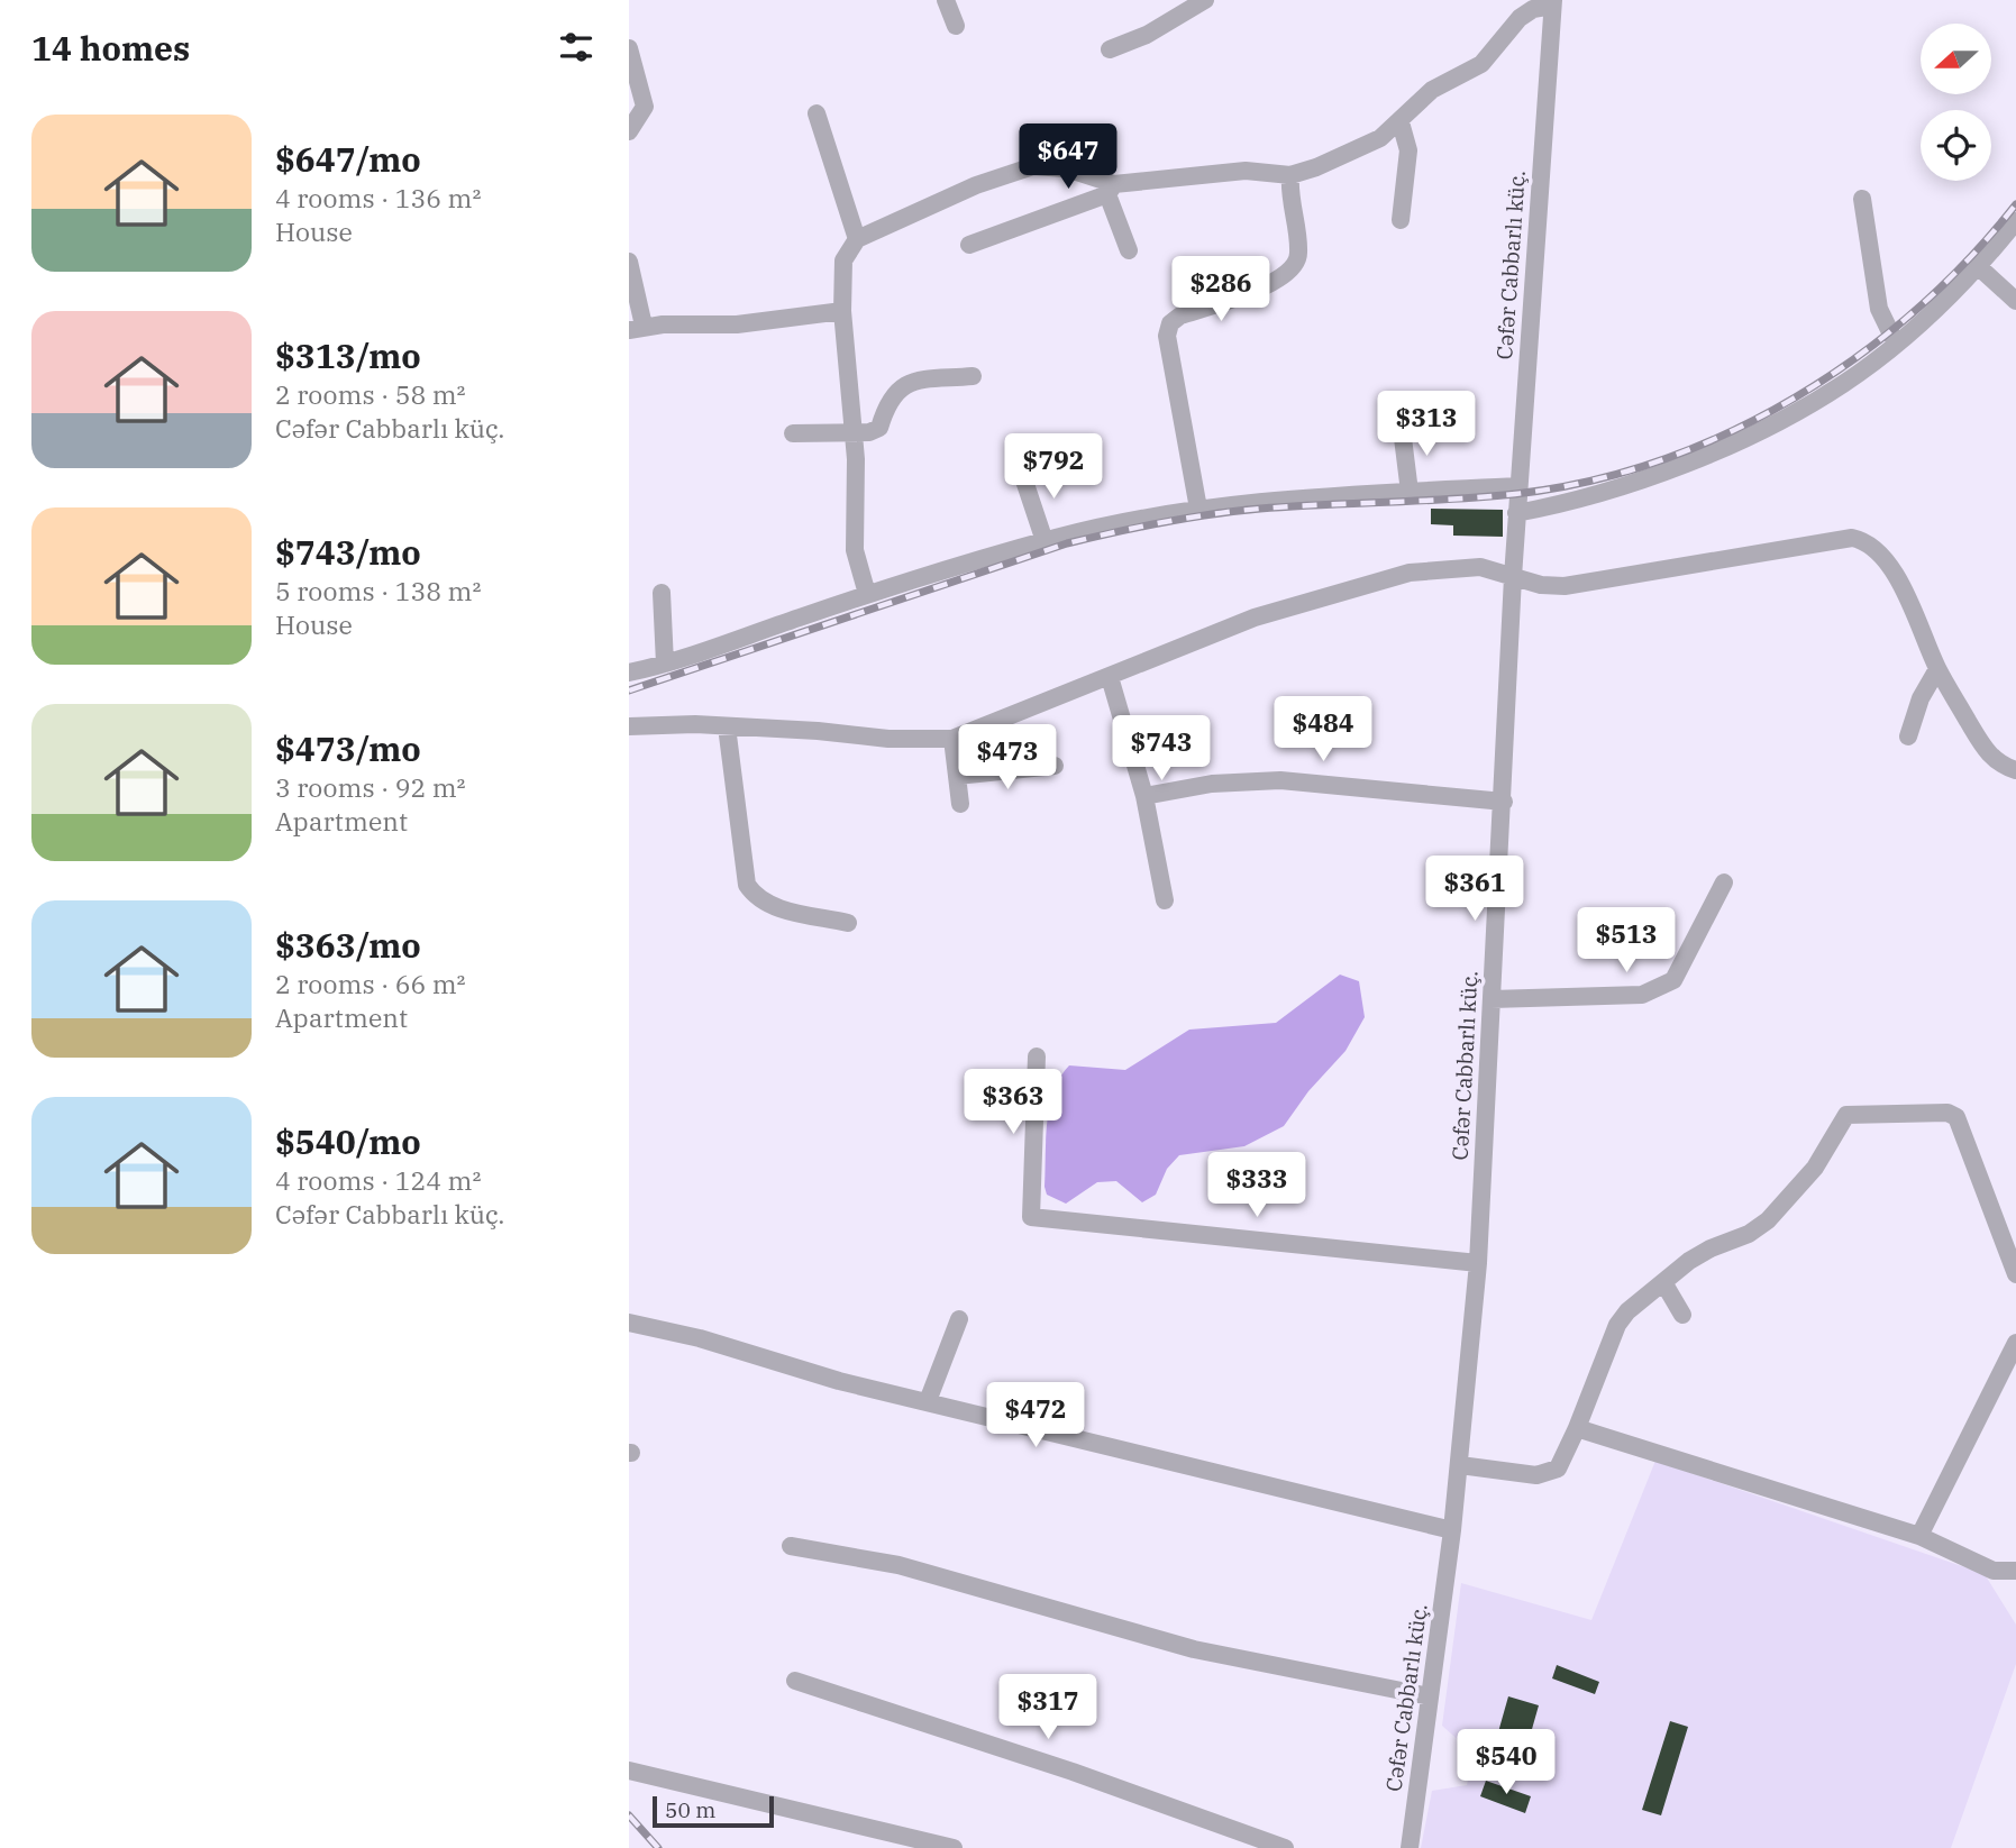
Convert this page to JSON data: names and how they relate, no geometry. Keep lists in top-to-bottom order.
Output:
{
  "streets": {
    "street": ["Cəfər Cabbarlı küç."]
  },
  "scale_bar": "50 m",
  "north": "left",
  "page": {
    "heading": "14 homes",
    "list": [
      {
        "name": "$647/mo",
        "note": "4 rooms · 136 m² · House"
      },
      {
        "name": "$313/mo",
        "note": "2 rooms · 58 m² · Cəfər Cabbarlı küç."
      },
      {
        "name": "$743/mo",
        "note": "5 rooms · 138 m² · House"
      },
      {
        "name": "$473/mo",
        "note": "3 rooms · 92 m² · Apartment"
      },
      {
        "name": "$363/mo",
        "note": "2 rooms · 66 m² · Apartment"
      },
      {
        "name": "$540/mo",
        "note": "4 rooms · 124 m² · Cəfər Cabbarlı küç."
      }
    ],
    "price": [
      "$647",
      "$286",
      "$313",
      "$792",
      "$484",
      "$743",
      "$473",
      "$361",
      "$513",
      "$363",
      "$333",
      "$472",
      "$317",
      "$540"
    ],
    "scale": "50 m"
  }
}
